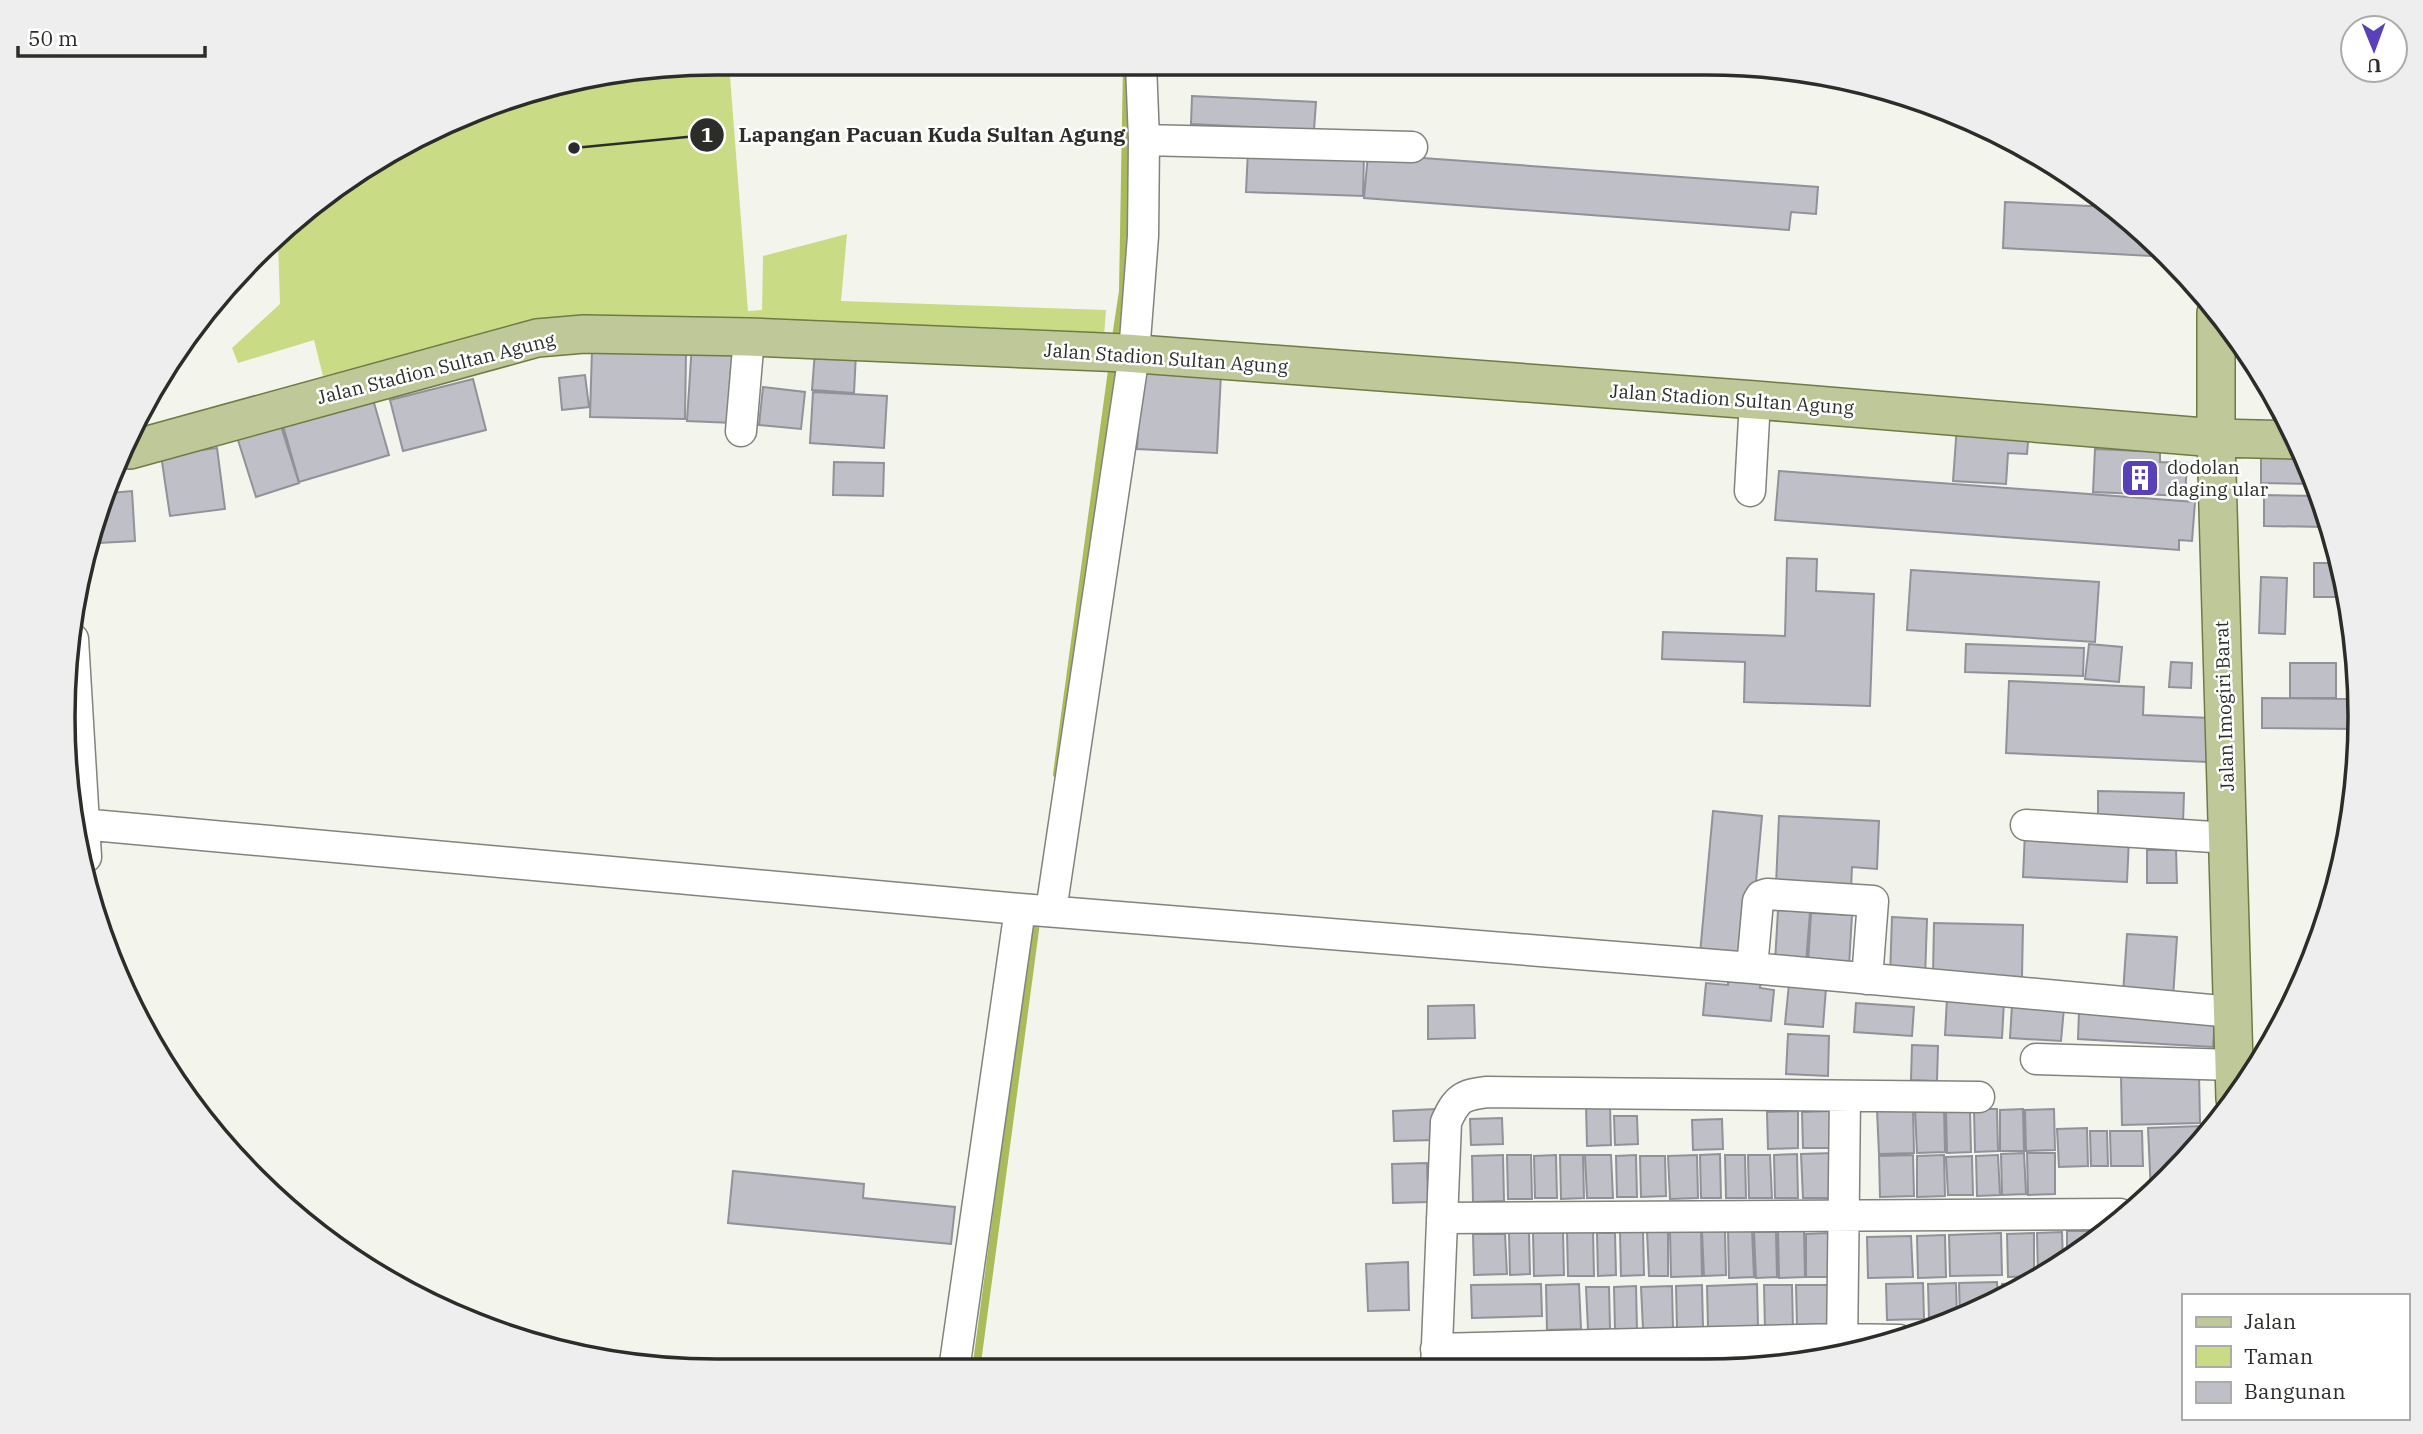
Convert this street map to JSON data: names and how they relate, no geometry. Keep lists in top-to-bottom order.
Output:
{
  "streets": {
    "main road": ["Jalan Stadion Sultan Agung", "Jalan Imogiri Barat"]
  },
  "crossings": [
    ["Jalan Stadion Sultan Agung", "Jalan Imogiri Barat"]
  ],
  "places": {
    "other": ["Lapangan Pacuan Kuda Sultan Agung"],
    "building": ["dodolan daging ular"]
  },
  "legend": ["Jalan", "Taman", "Bangunan"],
  "scale_bar": "50 m",
  "north": "bottom"
}
